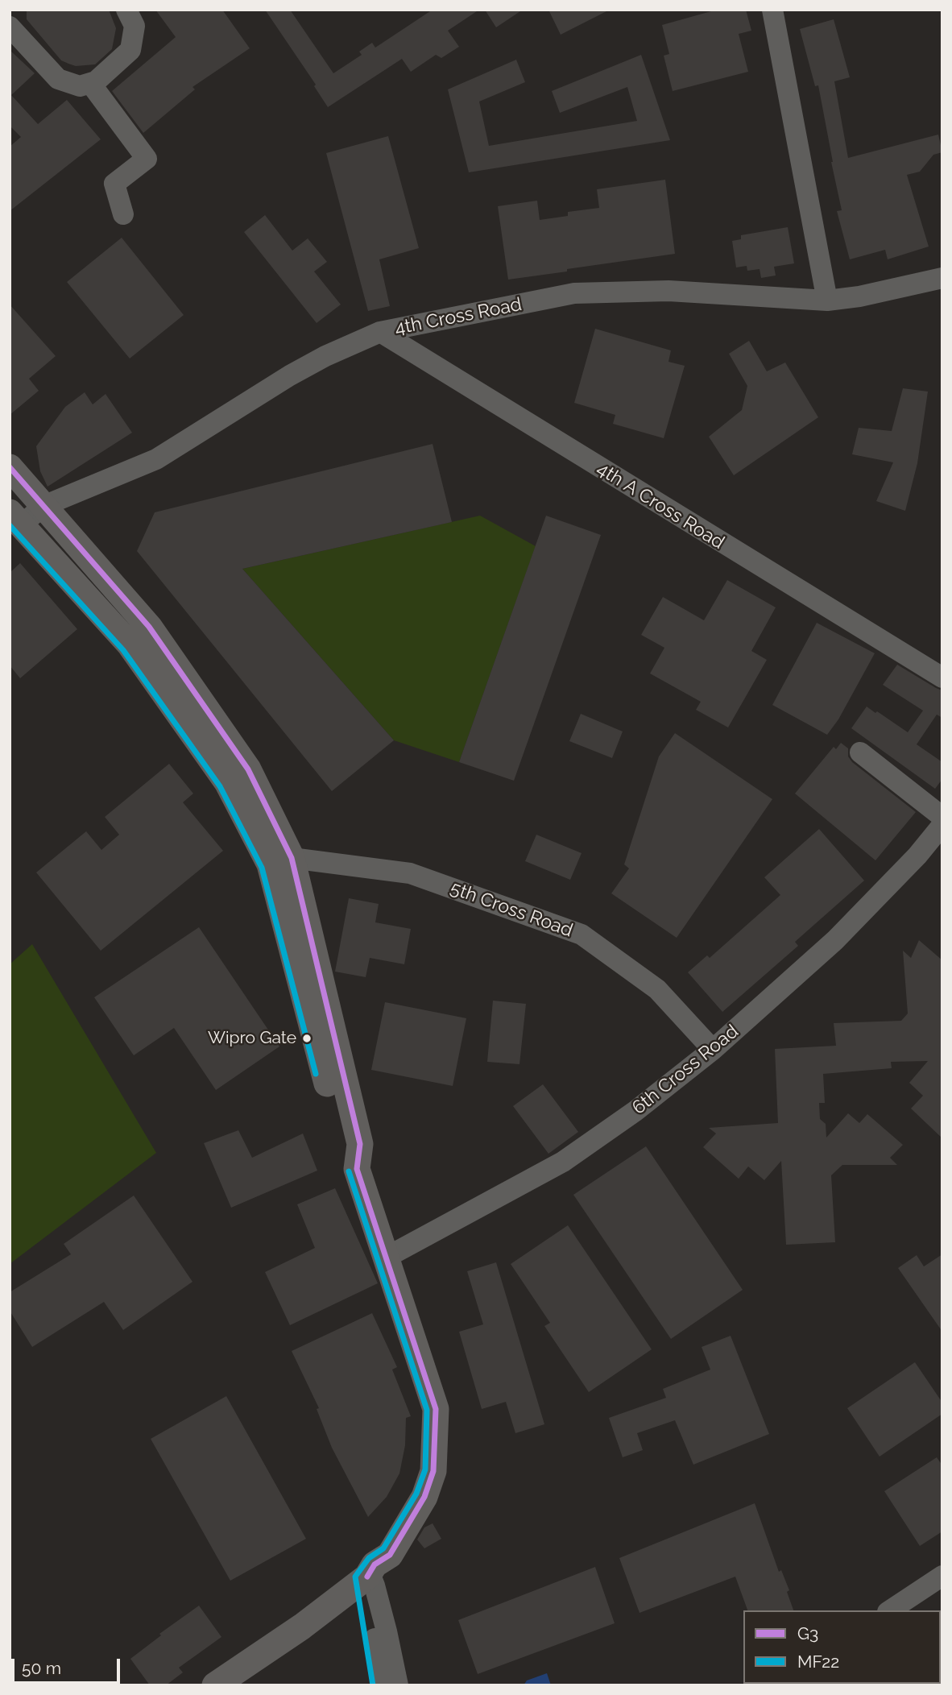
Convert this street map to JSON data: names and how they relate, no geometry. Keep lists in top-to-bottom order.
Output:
{
  "streets": {
    "street": [
      "4th Cross Road",
      "4th A Cross Road",
      "5th Cross Road",
      "6th Cross Road"
    ]
  },
  "crossings": [
    ["4th Cross Road", "4th A Cross Road"],
    ["5th Cross Road", "6th Cross Road"]
  ],
  "places": ["Wipro Gate"],
  "lines": ["transit line G3", "transit line MF22"],
  "legend": ["G3", "MF22"],
  "scale_bar": "50 m"
}
